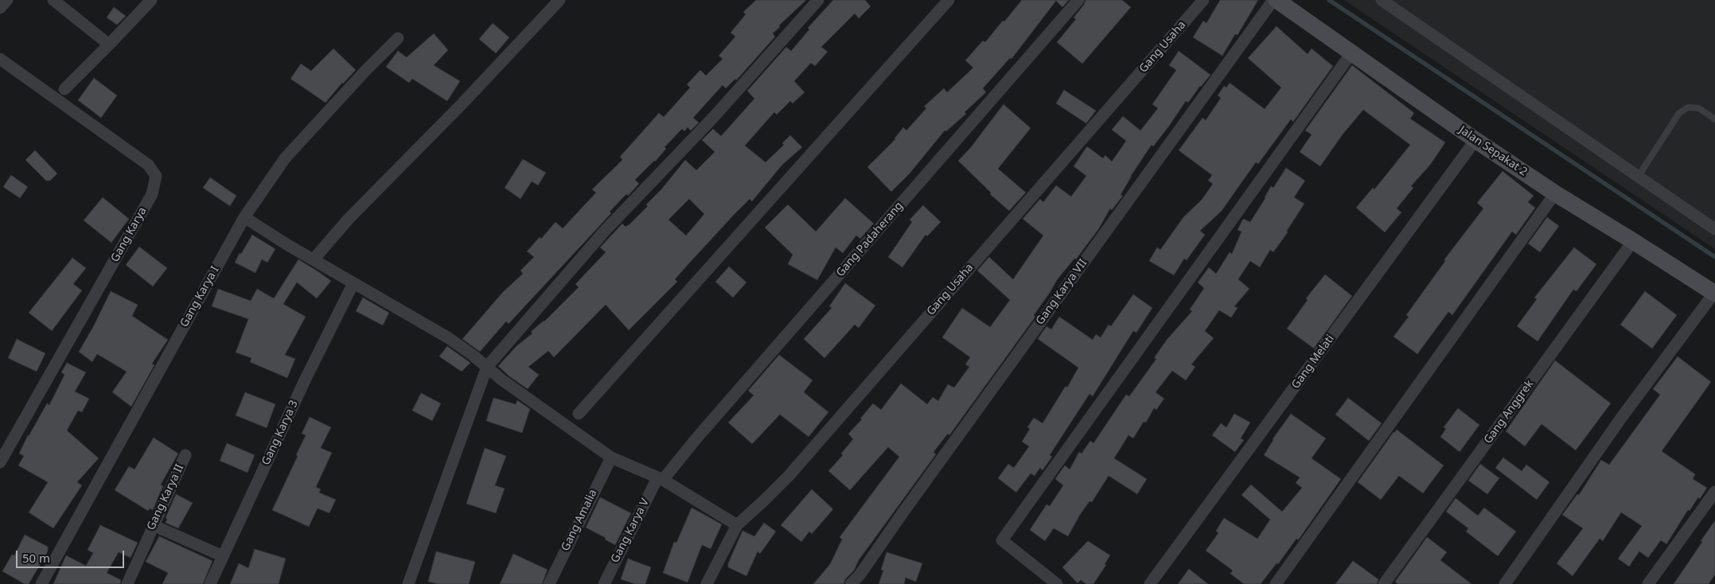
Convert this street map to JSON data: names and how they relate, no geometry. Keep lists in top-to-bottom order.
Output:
{
  "streets": {
    "street": [
      "Gang Usaha",
      "Jalan Sepakat 2",
      "Gang Karya",
      "Gang Padaherang",
      "Gang Karya VII",
      "Gang Karya I",
      "Gang Melati",
      "Gang Anggrek",
      "Gang Karya 3",
      "Gang Karya II",
      "Gang Amalia",
      "Gang Karya V"
    ]
  },
  "crossings": [
    ["Jalan Sepakat 2", "Gang Melati"],
    ["Jalan Sepakat 2", "Gang Anggrek"],
    ["Gang Padaherang", "Gang Karya V"]
  ],
  "scale_bar": "50 m"
}
